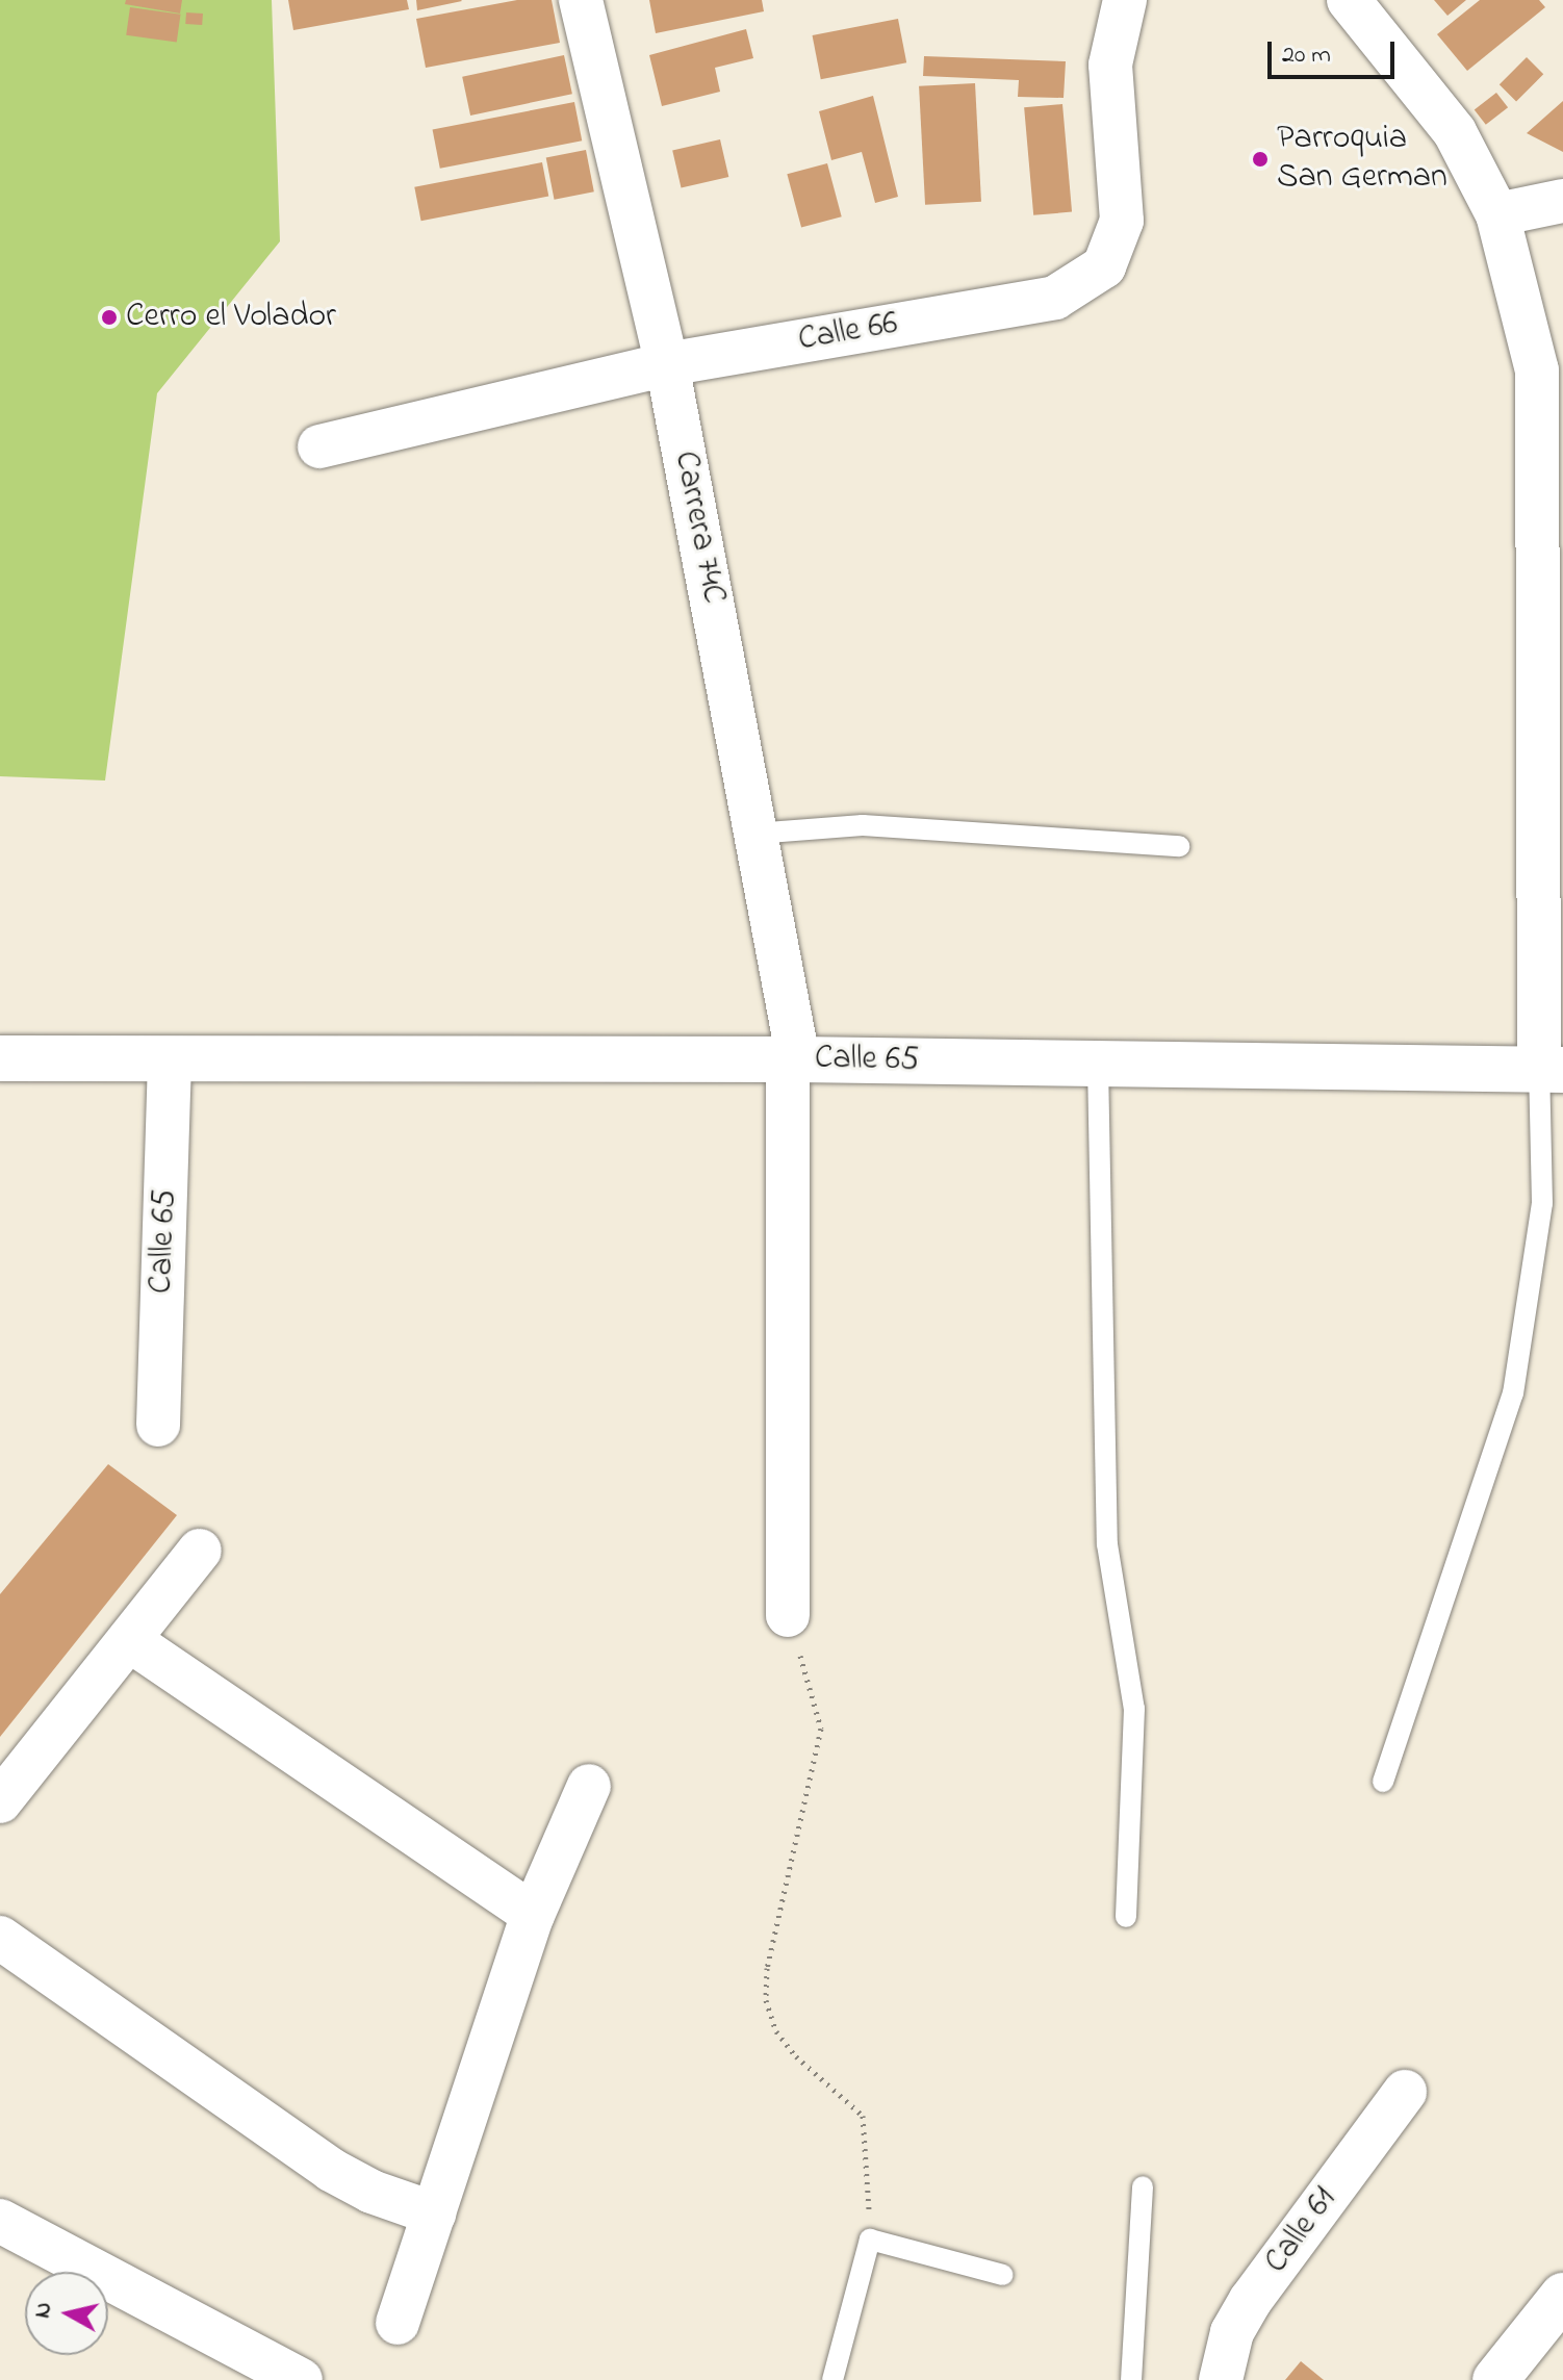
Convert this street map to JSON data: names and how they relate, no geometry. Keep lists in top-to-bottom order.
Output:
{
  "streets": {
    "main road": ["Calle 65"],
    "street": ["Calle 66", "Carrera 74C", "Calle 61"]
  },
  "crossings": [
    ["Calle 66", "Carrera 74C"],
    ["Carrera 74C", "Calle 65"]
  ],
  "places": ["Parroquia San German", "Cerro el Volador"],
  "scale_bar": "20 m",
  "north": "left"
}
